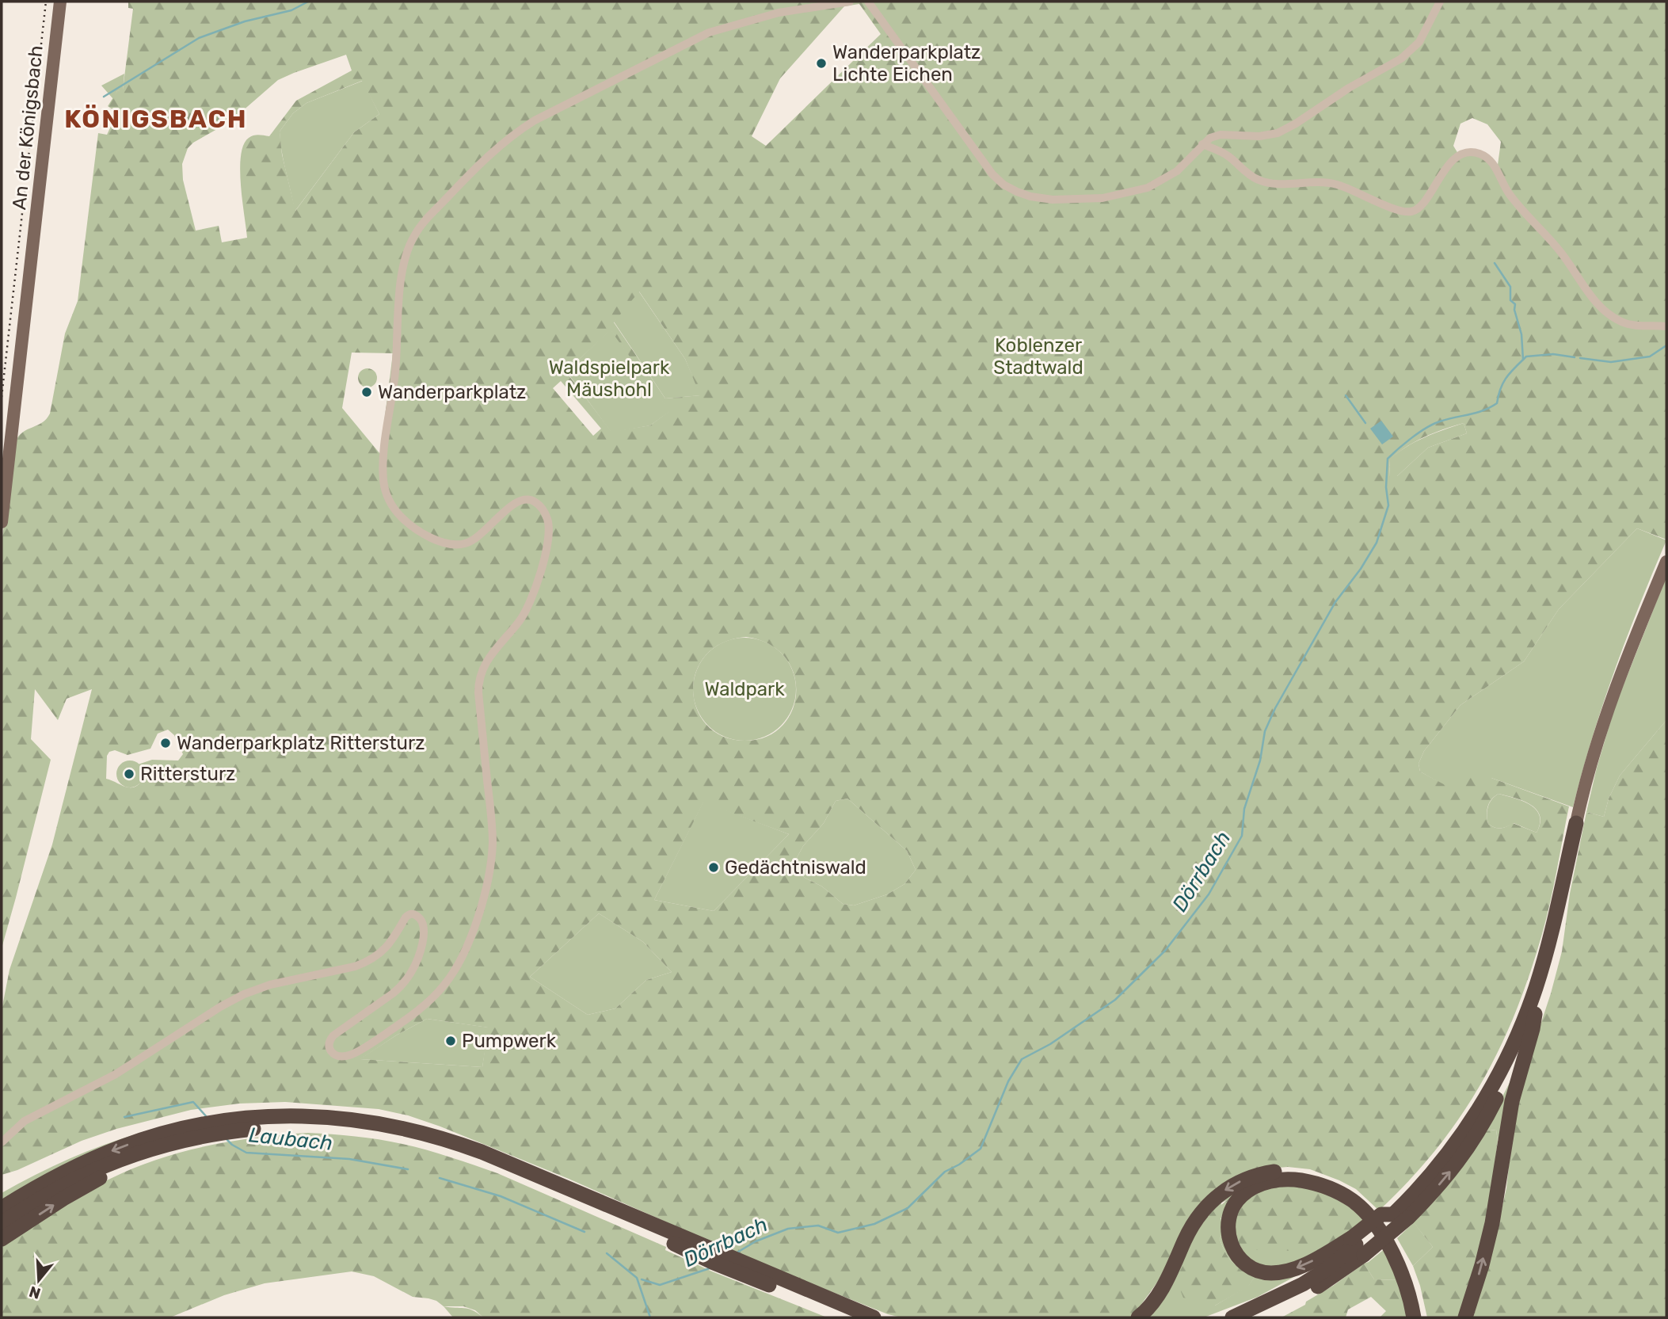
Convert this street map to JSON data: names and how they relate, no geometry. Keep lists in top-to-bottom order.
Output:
{
  "streets": {
    "main road": ["An der Königsbach"]
  },
  "districts": ["KÖNIGSBACH"],
  "water": ["Dörrbach", "Laubach"],
  "parks": ["Koblenzer Stadtwald", "Waldspielpark Mäushohl", "Waldpark"],
  "places": [
    "Wanderparkplatz Lichte Eichen",
    "Wanderparkplatz",
    "Wanderparkplatz Rittersturz",
    "Rittersturz",
    "Gedächtniswald",
    "Pumpwerk"
  ],
  "north": "bottom"
}
